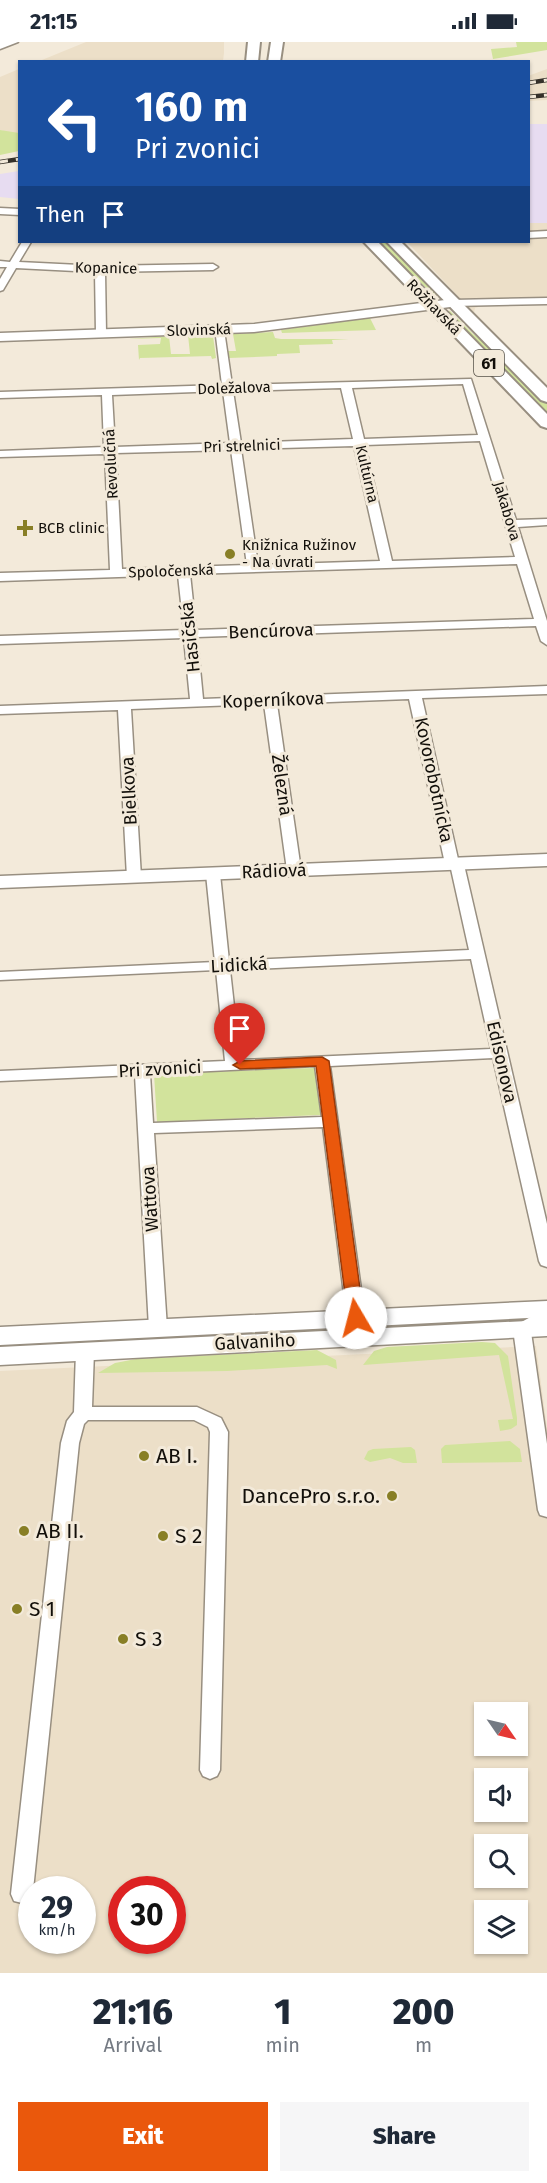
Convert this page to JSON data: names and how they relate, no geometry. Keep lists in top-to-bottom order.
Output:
{
  "streets": {
    "main road": ["Rožňavská", "61"],
    "street": [
      "Kopanice",
      "Slovinská",
      "Doležalova",
      "Pri strelnici",
      "Revolučná",
      "Kultúrna",
      "Jakabova",
      "Spoločenská",
      "Bencúrova",
      "Hasičská",
      "Koperníkova",
      "Kovorobotnícka",
      "Železná",
      "Bielkova",
      "Rádiová",
      "Lidická",
      "Edisonova",
      "Pri zvonici",
      "Wattova",
      "Galvaniho"
    ]
  },
  "crossings": [
    ["Rožňavská", "Slovinská"],
    ["Doležalova", "Revolučná"],
    ["Doležalova", "Kultúrna"],
    ["Doležalova", "Jakabova"],
    ["Pri strelnici", "Revolučná"],
    ["Pri strelnici", "Kultúrna"],
    ["Pri strelnici", "Jakabova"],
    ["Revolučná", "Spoločenská"],
    ["Kultúrna", "Spoločenská"],
    ["Jakabova", "Spoločenská"],
    ["Jakabova", "Bencúrova"],
    ["Spoločenská", "Hasičská"],
    ["Bencúrova", "Hasičská"],
    ["Hasičská", "Koperníkova"],
    ["Koperníkova", "Kovorobotnícka"],
    ["Koperníkova", "Železná"],
    ["Koperníkova", "Bielkova"],
    ["Kovorobotnícka", "Rádiová"],
    ["Kovorobotnícka", "Edisonova"],
    ["Železná", "Rádiová"],
    ["Bielkova", "Rádiová"],
    ["Rádiová", "Edisonova"],
    ["Lidická", "Edisonova"],
    ["Edisonova", "Pri zvonici"],
    ["Pri zvonici", "Wattova"],
    ["Wattova", "Galvaniho"]
  ],
  "places": {
    "health": ["BCB clinic"],
    "other": [
      "Knižnica Ružinov - Na úvrati",
      "AB I.",
      "DancePro s.r.o.",
      "AB II.",
      "S 2",
      "S 1",
      "S 3"
    ]
  },
  "north": "bottom right",
  "page": {
    "status": "21:15",
    "turn": ["160 m", "Pri zvonici"],
    "then": "Then",
    "speed": "29 km/h",
    "limit": "30",
    "eta": [
      "21:16",
      "Arrival",
      "1",
      "min",
      "200",
      "m"
    ],
    "buttons": ["Exit", "Share"]
  }
}
